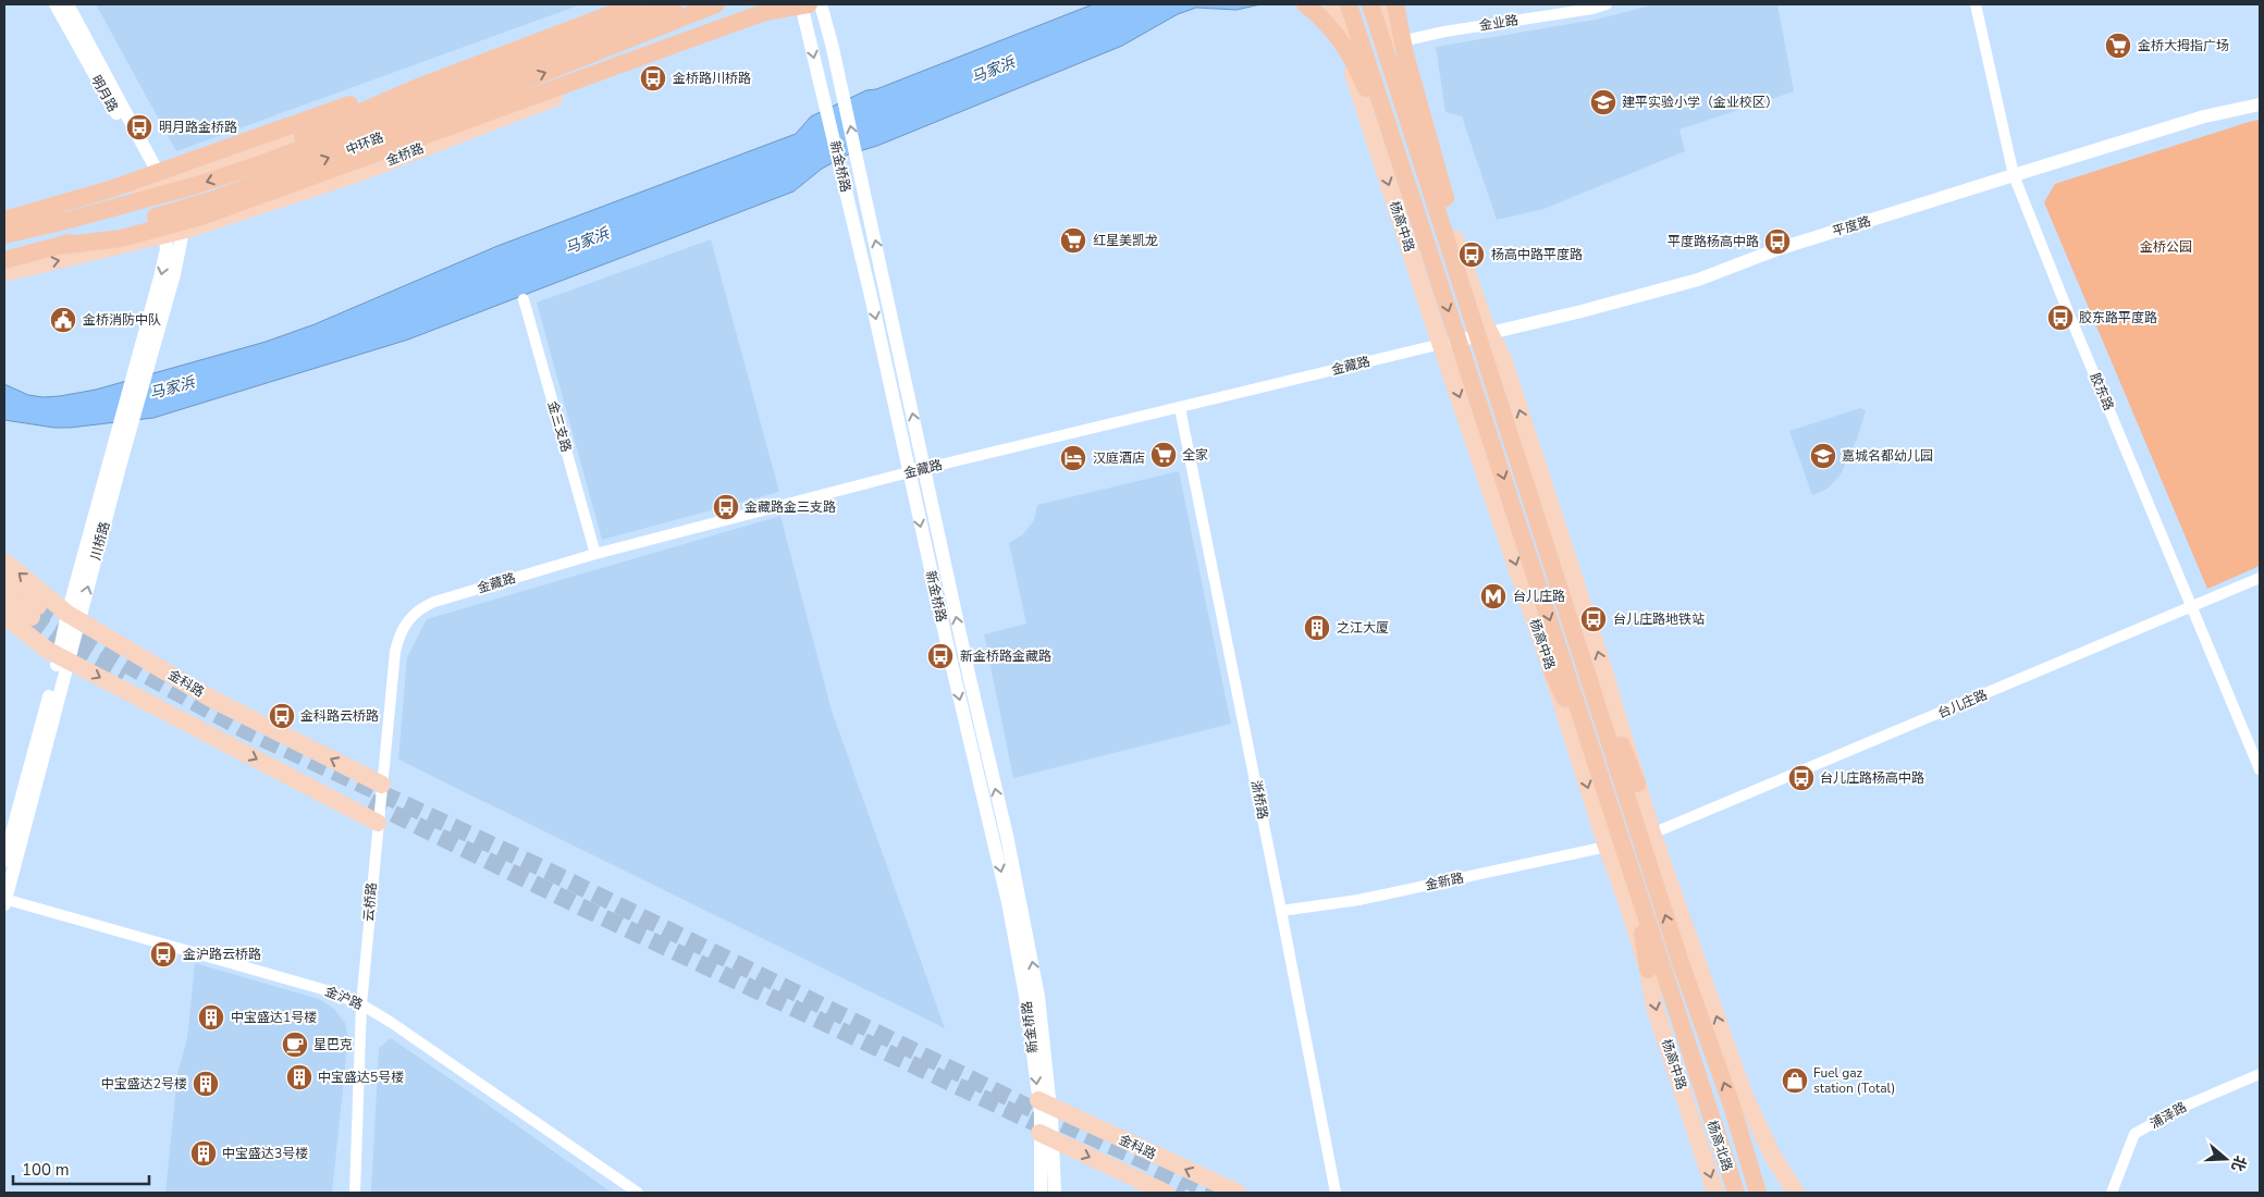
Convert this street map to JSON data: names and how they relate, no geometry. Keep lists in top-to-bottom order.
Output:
{
  "streets": {
    "highway": ["中环路", "杨高中路", "杨高北路"],
    "main road": ["金桥路", "金科路"],
    "street": [
      "金业路",
      "明月路",
      "新金桥路",
      "平度路",
      "金藏路",
      "胶东路",
      "金三支路",
      "川桥路",
      "台儿庄路",
      "浙桥路",
      "金新路",
      "云桥路",
      "金沪路",
      "浦泽路"
    ]
  },
  "crossings": [
    ["金桥路", "川桥路"],
    ["新金桥路", "金藏路"],
    ["新金桥路", "金科路"],
    ["杨高中路", "平度路"],
    ["杨高中路", "金藏路"],
    ["杨高中路", "金新路"],
    ["杨高中路", "杨高北路"],
    ["平度路", "金藏路"],
    ["平度路", "胶东路"],
    ["金藏路", "金三支路"],
    ["金藏路", "浙桥路"],
    ["金藏路", "云桥路"],
    ["胶东路", "台儿庄路"],
    ["川桥路", "金科路"],
    ["川桥路", "金沪路"],
    ["金科路", "云桥路"],
    ["浙桥路", "金新路"],
    ["云桥路", "金沪路"]
  ],
  "water": ["马家浜"],
  "parks": ["金桥公园"],
  "places": {
    "supermarket": ["金桥大拇指广场", "红星美凯龙", "全家"],
    "bus stop": [
      "金桥路川桥路",
      "明月路金桥路",
      "平度路杨高中路",
      "杨高中路平度路",
      "胶东路平度路",
      "金藏路金三支路",
      "台儿庄路地铁站",
      "新金桥路金藏路",
      "金科路云桥路",
      "台儿庄路杨高中路",
      "金沪路云桥路"
    ],
    "school or university": ["建平实验小学（金业校区）", "嘉城名都幼儿园"],
    "public building": ["金桥消防中队"],
    "hotel": ["汉庭酒店"],
    "metro station": ["台儿庄路"],
    "building": [
      "之江大厦",
      "中宝盛达1号楼",
      "中宝盛达5号楼",
      "中宝盛达2号楼",
      "中宝盛达3号楼"
    ],
    "cafe": ["星巴克"],
    "shop": ["Fuel gaz station (Total)"]
  },
  "scale_bar": "100 m",
  "north": "right"
}
